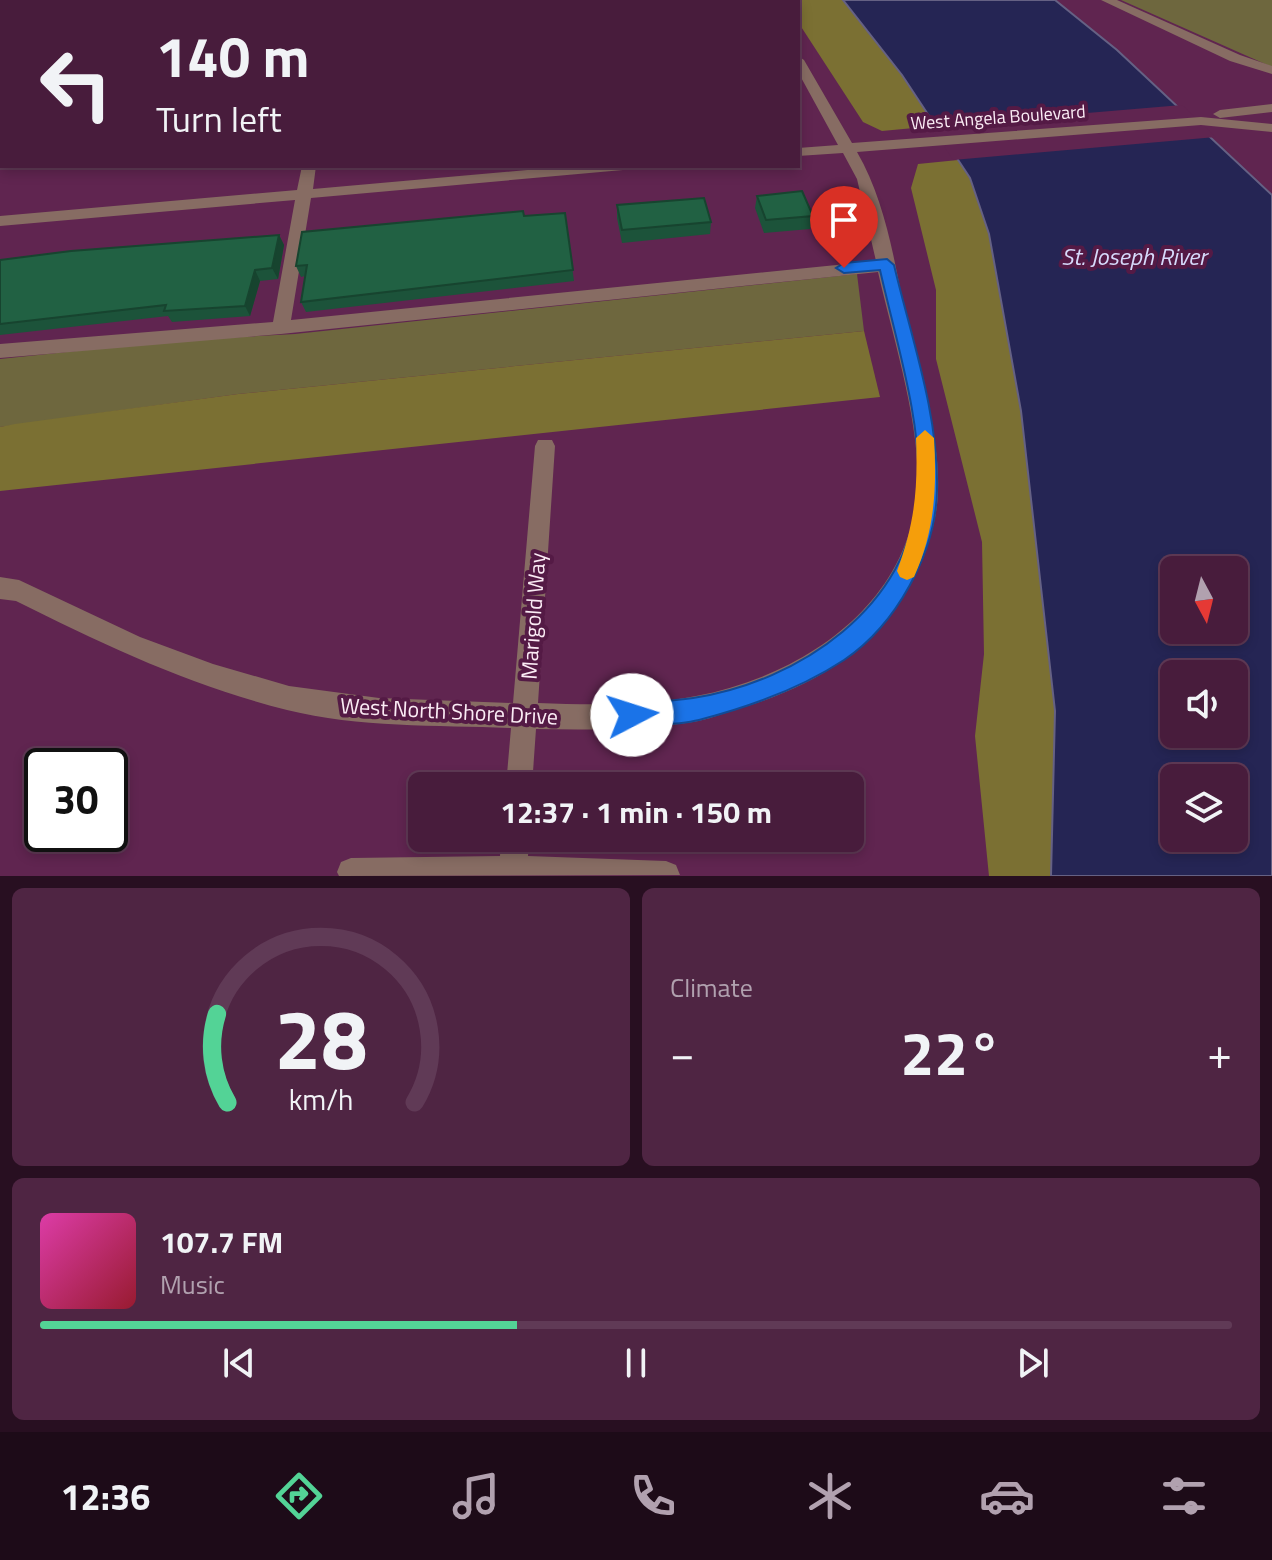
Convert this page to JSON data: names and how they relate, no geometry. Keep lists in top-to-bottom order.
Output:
{
  "streets": {
    "street": ["West Angela Boulevard", "Marigold Way", "West North Shore Drive"]
  },
  "crossings": [
    ["West Angela Boulevard", "West North Shore Drive"],
    ["Marigold Way", "West North Shore Drive"]
  ],
  "water": ["St. Joseph River"],
  "north": "bottom",
  "page": {
    "turn": ["140 m", "Turn left"],
    "limit": "30",
    "trip": "12:37 · 1 min · 150 m",
    "tile": "Climate",
    "heat": ["−", "22°", "+"],
    "song": ["107.7 FM", "Music"],
    "tabs": "12:36",
    "gauge": ["28", "km/h"]
  }
}
